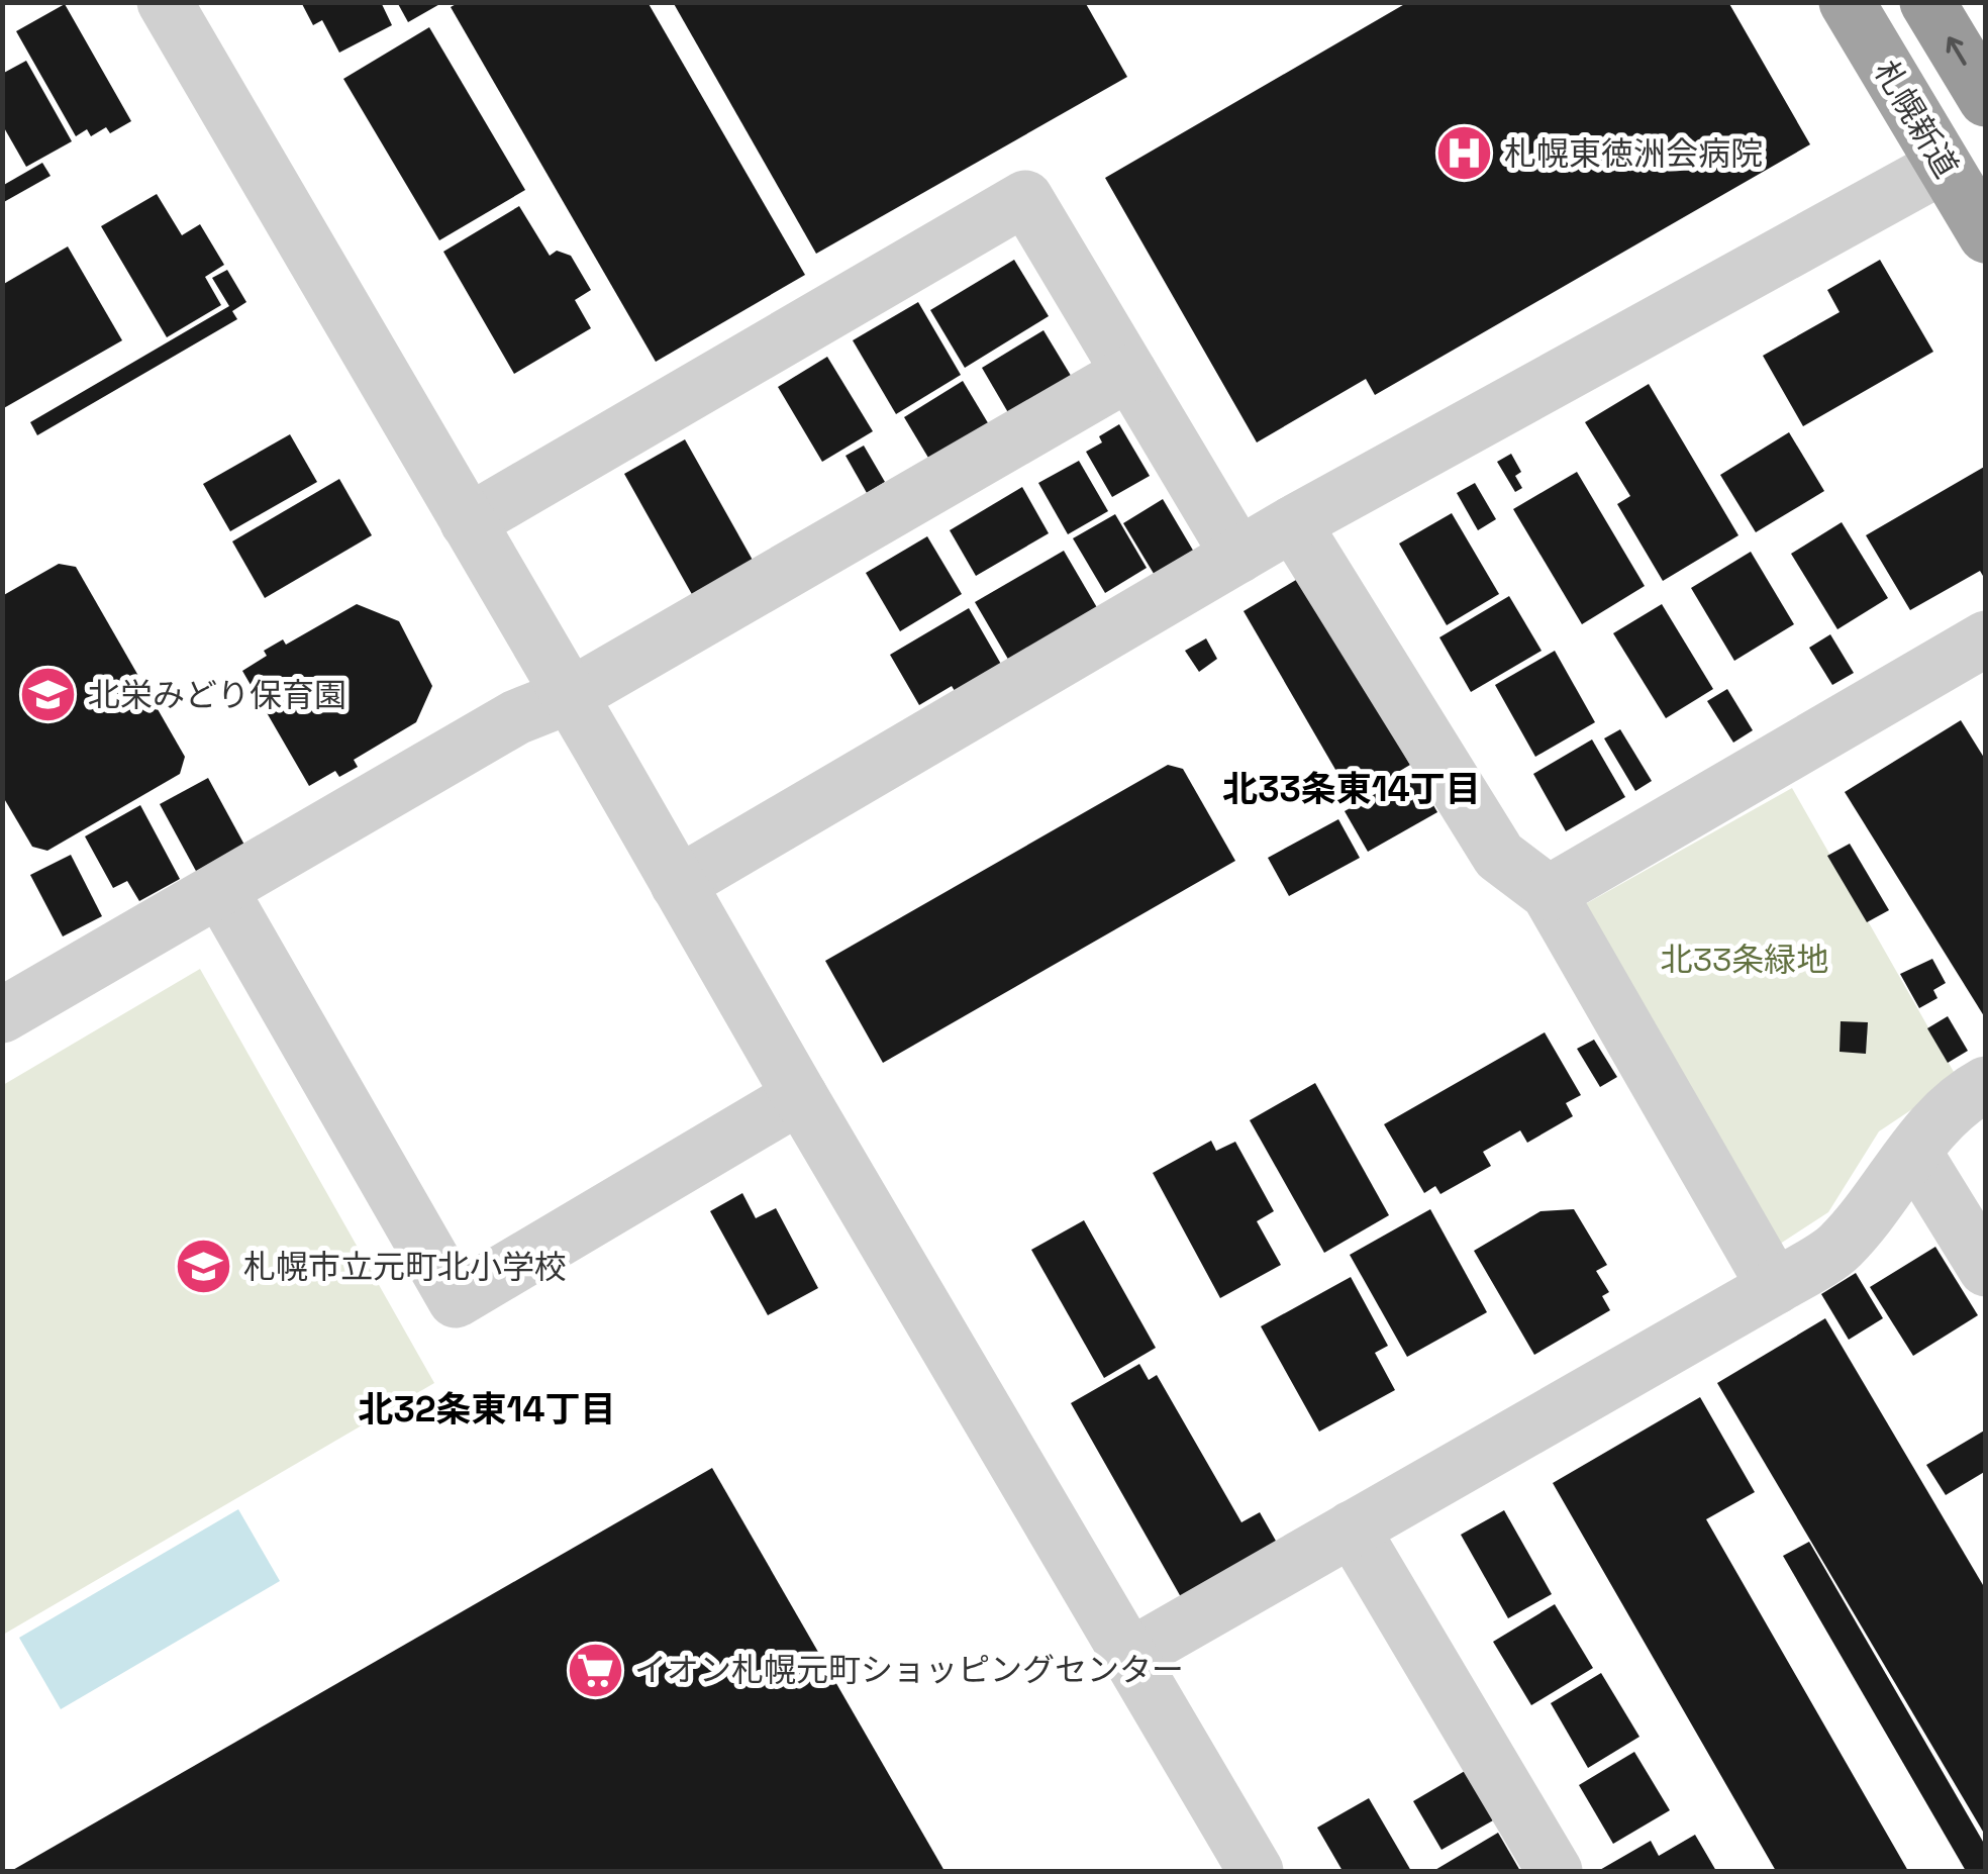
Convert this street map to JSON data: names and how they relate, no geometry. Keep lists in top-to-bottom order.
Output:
{
  "streets": {
    "highway": ["札幌新道"]
  },
  "districts": ["北33条東14丁目", "北32条東14丁目"],
  "parks": ["北33条緑地"],
  "places": {
    "hospital": ["札幌東徳洲会病院"],
    "school or university": ["北栄みどり保育園", "札幌市立元町北小学校"],
    "supermarket": ["イオン札幌元町ショッピングセンター"]
  }
}
